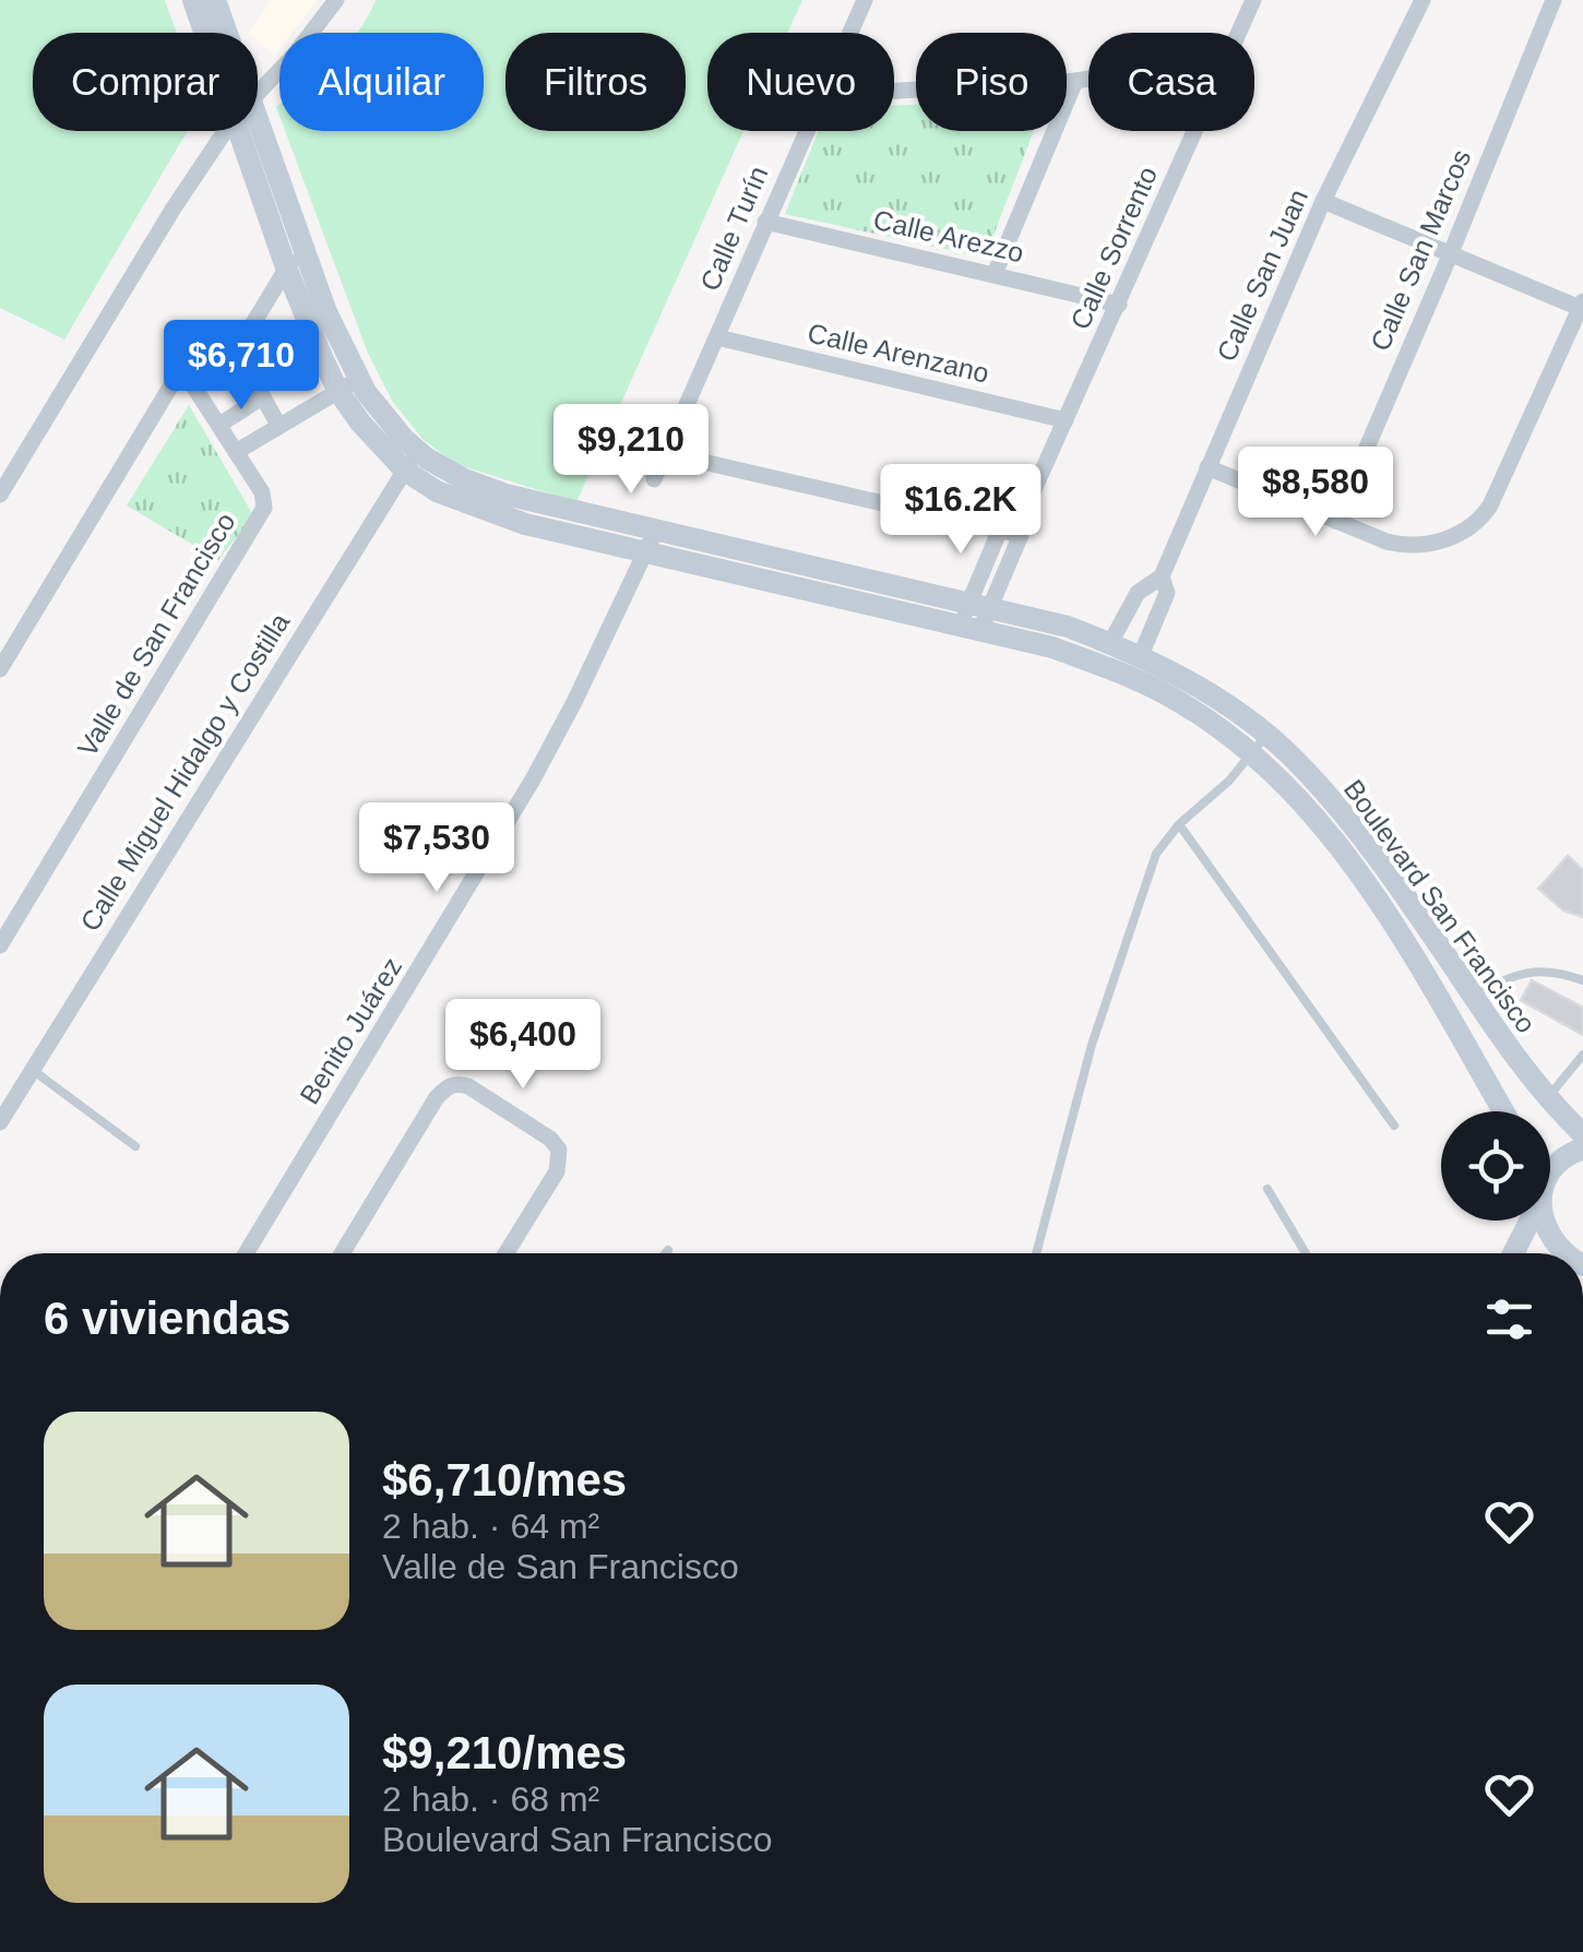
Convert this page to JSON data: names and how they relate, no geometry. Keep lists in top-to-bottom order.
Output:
{
  "streets": {
    "street": [
      "Calle Turín",
      "Calle Arezzo",
      "Calle Sorrento",
      "Calle San Marcos",
      "Calle San Juan",
      "Calle Arenzano",
      "Valle de San Francisco",
      "Calle Miguel Hidalgo y Costilla",
      "Boulevard San Francisco",
      "Benito Juárez"
    ]
  },
  "crossings": [
    ["Calle Turín", "Calle Arezzo"],
    ["Calle Turín", "Calle Arenzano"],
    ["Calle Arezzo", "Calle Sorrento"],
    ["Calle Sorrento", "Calle Arenzano"],
    ["Calle Sorrento", "Boulevard San Francisco"],
    ["Calle San Juan", "Boulevard San Francisco"],
    ["Calle Miguel Hidalgo y Costilla", "Boulevard San Francisco"],
    ["Boulevard San Francisco", "Benito Juárez"]
  ],
  "page": {
    "chip": [
      "Comprar",
      "Alquilar",
      "Filtros",
      "Nuevo",
      "Piso",
      "Casa"
    ],
    "price": [
      "$6,710",
      "$9,210",
      "$8,580",
      "$16.2K",
      "$7,530",
      "$6,400"
    ],
    "heading": "6 viviendas",
    "list": [
      {
        "name": "$6,710/mes",
        "note": "2 hab. · 64 m² · Valle de San Francisco"
      },
      {
        "name": "$9,210/mes",
        "note": "2 hab. · 68 m² · Boulevard San Francisco"
      }
    ]
  }
}
